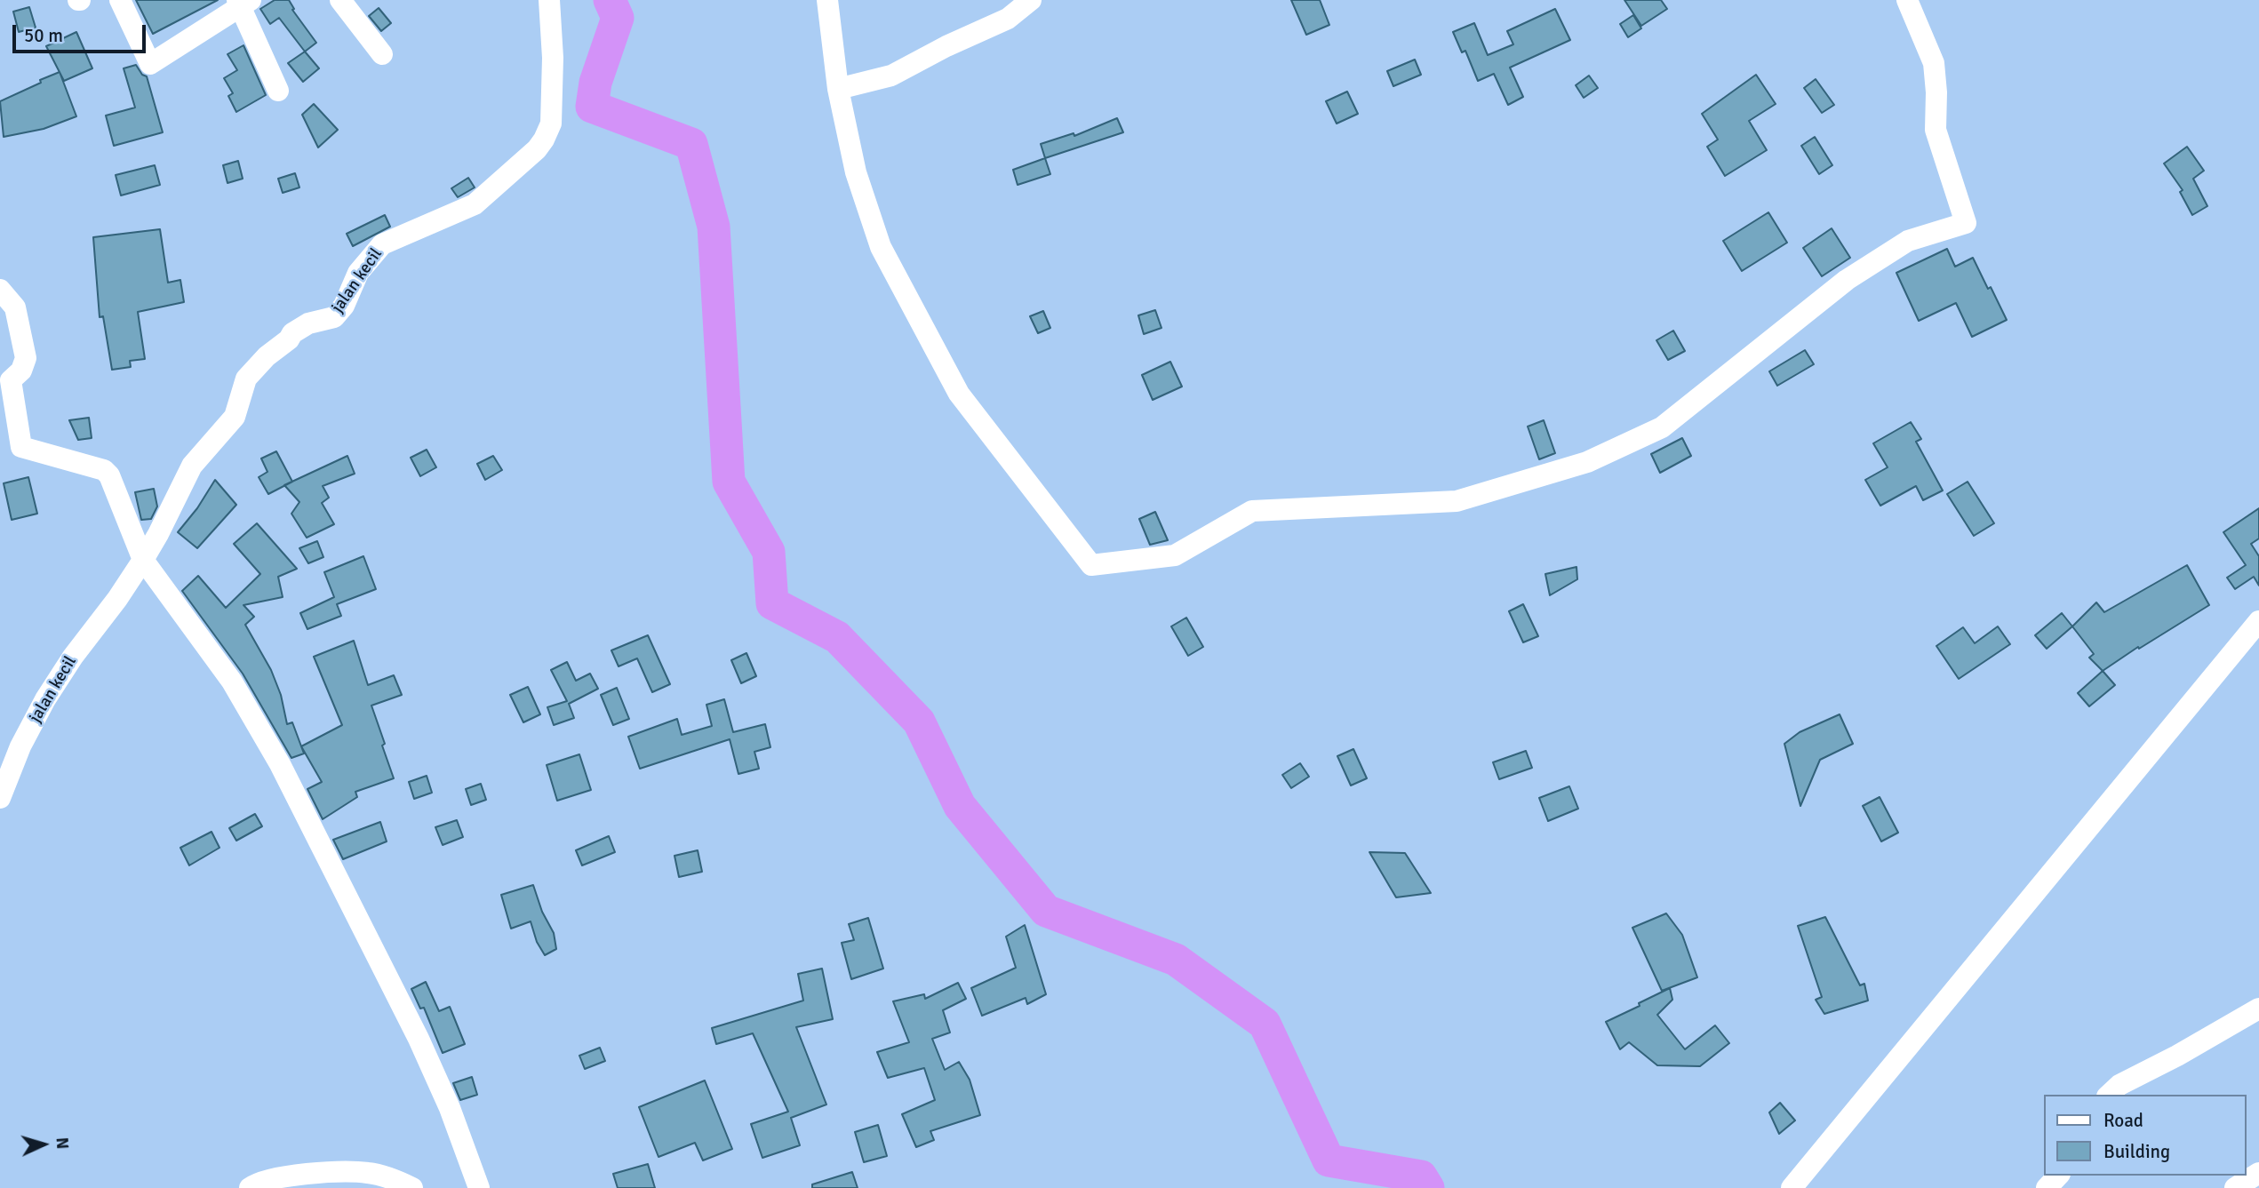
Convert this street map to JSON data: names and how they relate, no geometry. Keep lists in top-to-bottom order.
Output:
{
  "streets": {
    "street": ["jalan kecil"]
  },
  "legend": ["Road", "Building"],
  "scale_bar": "50 m",
  "north": "right"
}
